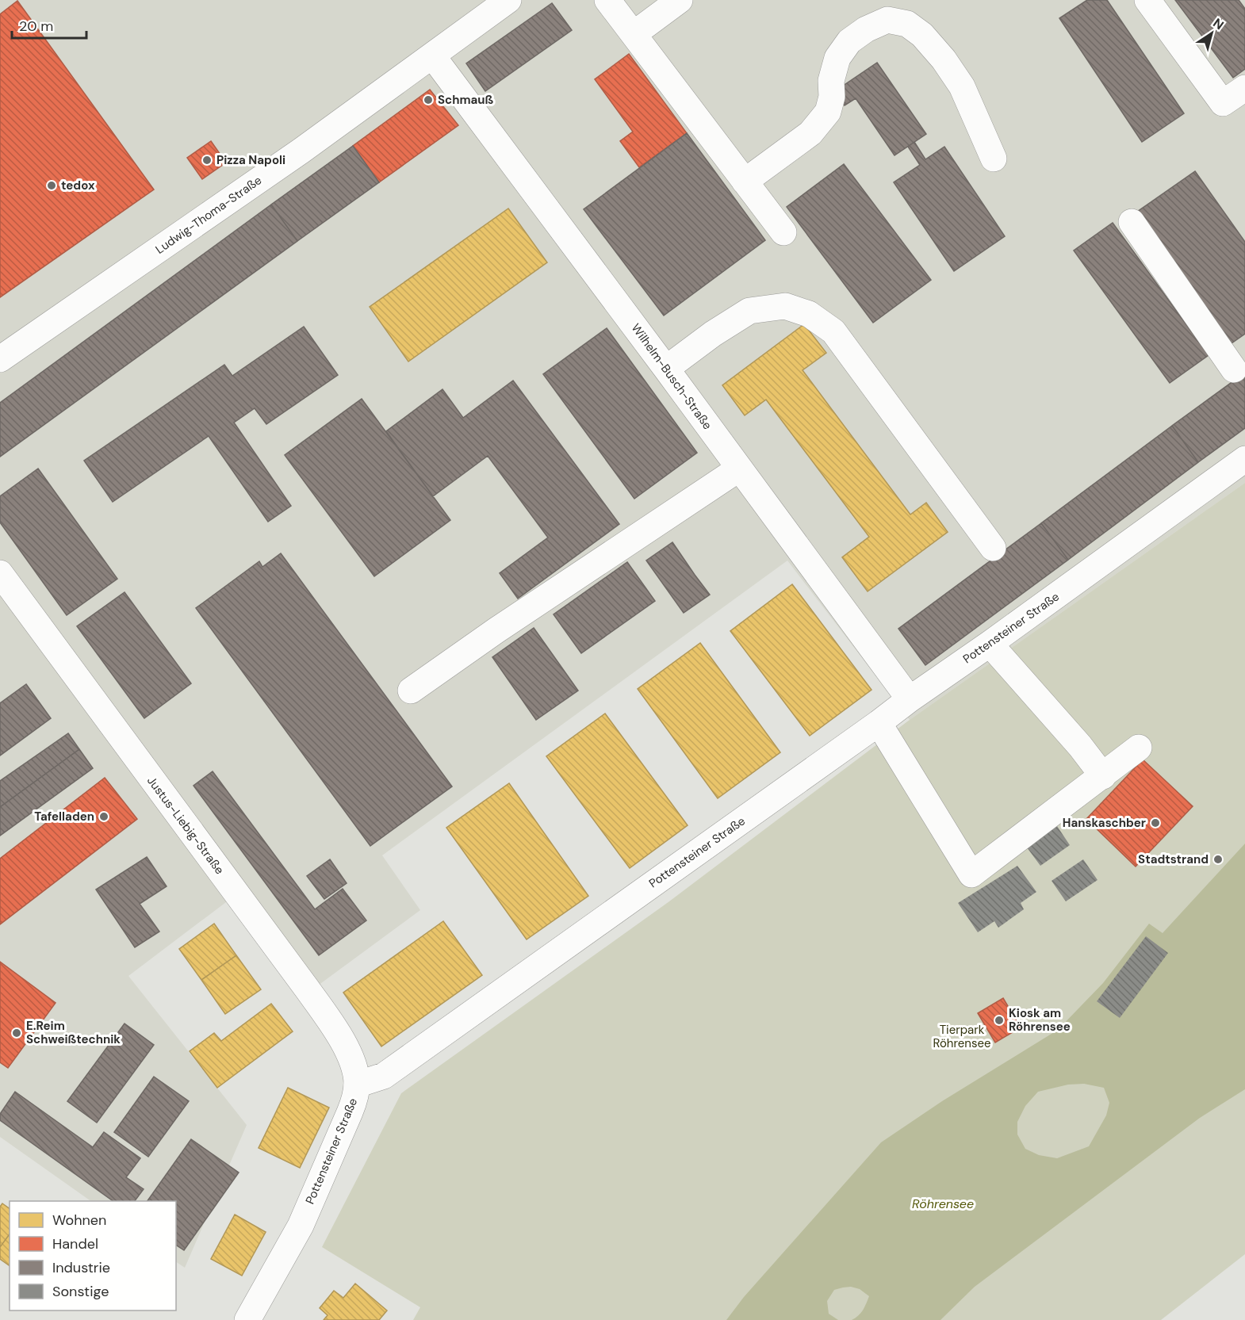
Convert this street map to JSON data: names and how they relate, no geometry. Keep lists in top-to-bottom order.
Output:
{
  "streets": {
    "street": [
      "Ludwig-Thoma-Straße",
      "Wilhelm-Busch-Straße",
      "Pottensteiner Straße",
      "Justus-Liebig-Straße"
    ]
  },
  "crossings": [
    ["Ludwig-Thoma-Straße", "Wilhelm-Busch-Straße"],
    ["Wilhelm-Busch-Straße", "Pottensteiner Straße"],
    ["Pottensteiner Straße", "Justus-Liebig-Straße"]
  ],
  "water": ["Röhrensee"],
  "parks": ["Tierpark Röhrensee"],
  "places": [
    "Schmauß",
    "Pizza Napoli",
    "tedox",
    "Tafelladen",
    "Hanskaschber",
    "Stadtstrand",
    "Kiosk am Röhrensee",
    "E.Reim Schweißtechnik"
  ],
  "legend": [
    "Wohnen",
    "Handel",
    "Industrie",
    "Sonstige"
  ],
  "scale_bar": "20 m",
  "north": "top right"
}
